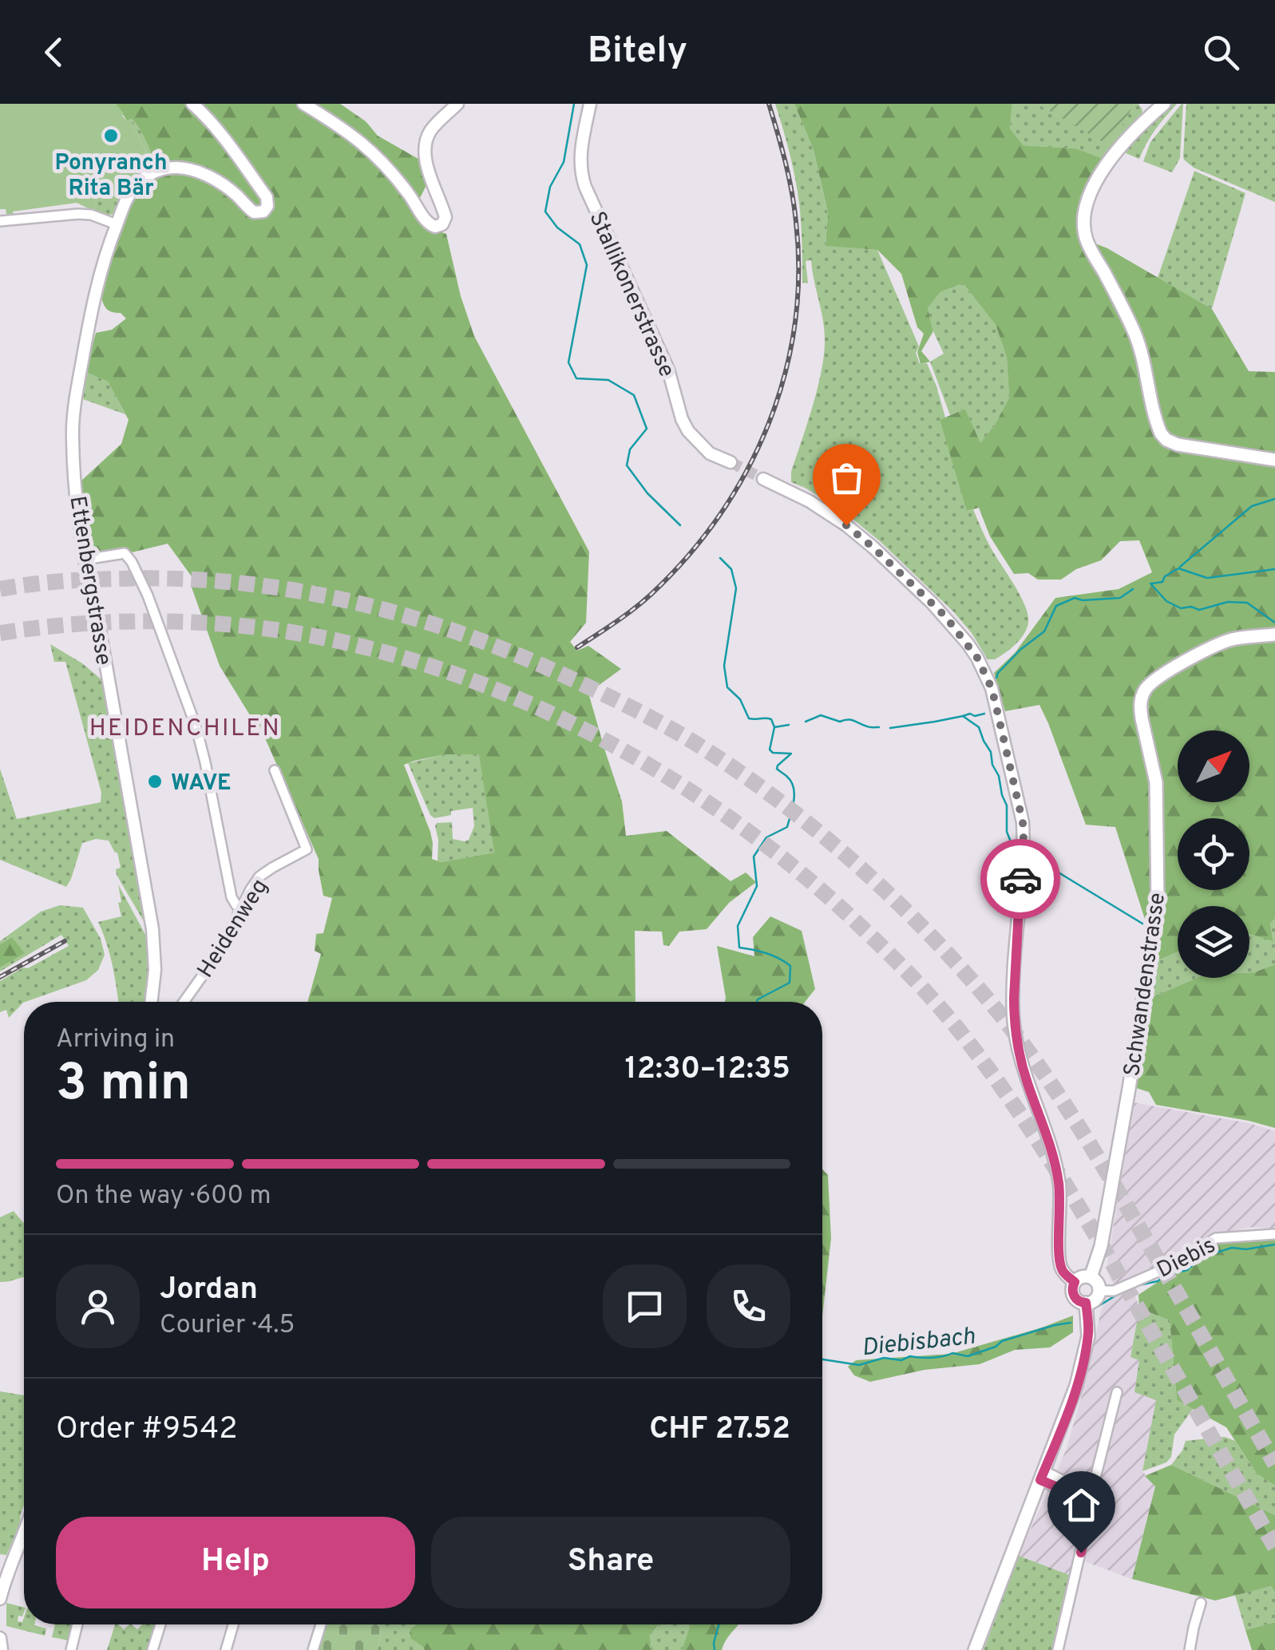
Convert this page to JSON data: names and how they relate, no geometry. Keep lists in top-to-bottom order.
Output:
{
  "streets": {
    "main road": ["Schwandenstrasse"],
    "street": [
      "Stallikonerstrasse",
      "Ettenbergstrasse",
      "Heidenweg",
      "Diebis"
    ]
  },
  "crossings": [
    ["Schwandenstrasse", "Diebis"]
  ],
  "districts": ["HEIDENCHILEN"],
  "water": ["Diebisbach"],
  "places": ["Ponyranch Rita Bär", "WAVE"],
  "north": "top right",
  "page": {
    "header": "Bitely",
    "heading": ["3 min", "Arriving in", "12:30–12:35"],
    "panel": [
      "Jordan",
      "Courier · 4.5",
      "Order #9542",
      "CHF 27.52"
    ],
    "bar": "On the way · 600 m",
    "buttons": ["Help", "Share"]
  }
}
